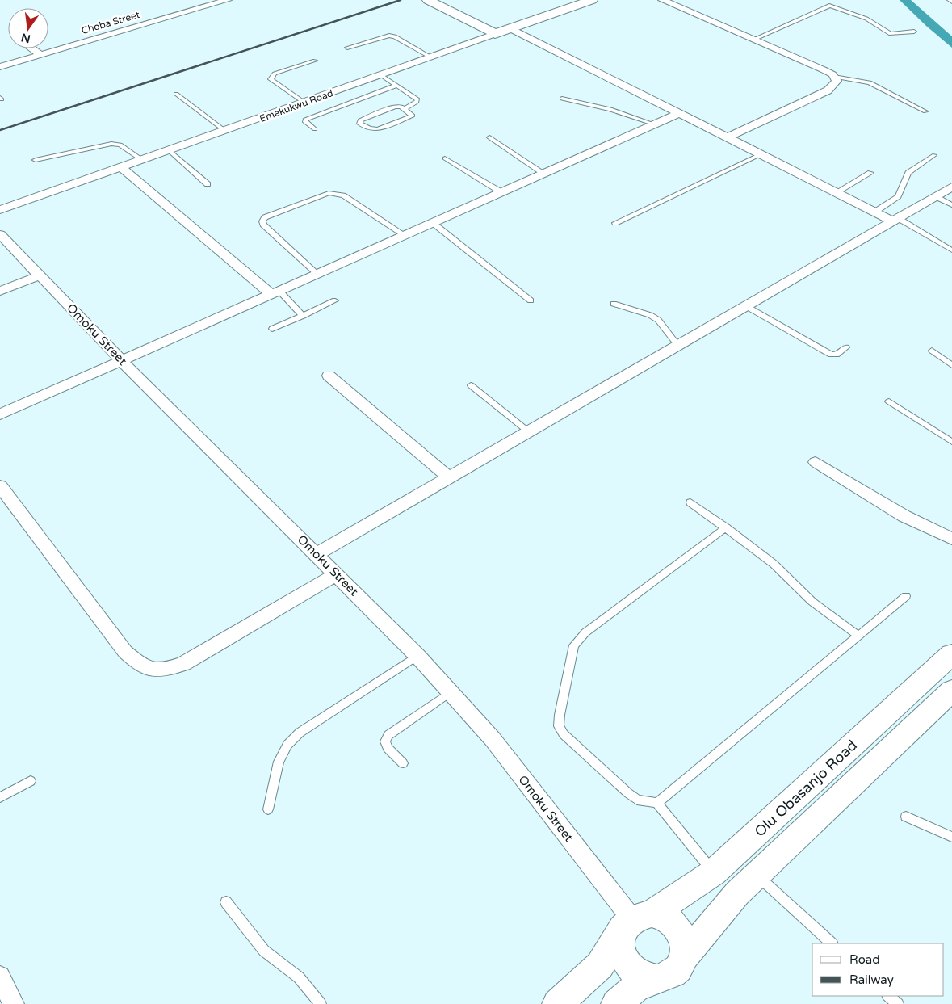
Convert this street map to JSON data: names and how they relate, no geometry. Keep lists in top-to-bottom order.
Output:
{
  "streets": {
    "main road": ["Emekukwu Road", "Olu Obasanjo Road"],
    "street": ["Choba Street", "Omoku Street"]
  },
  "crossings": [
    ["Omoku Street", "Olu Obasanjo Road"]
  ],
  "legend": ["Road", "Railway"],
  "north": "bottom"
}
